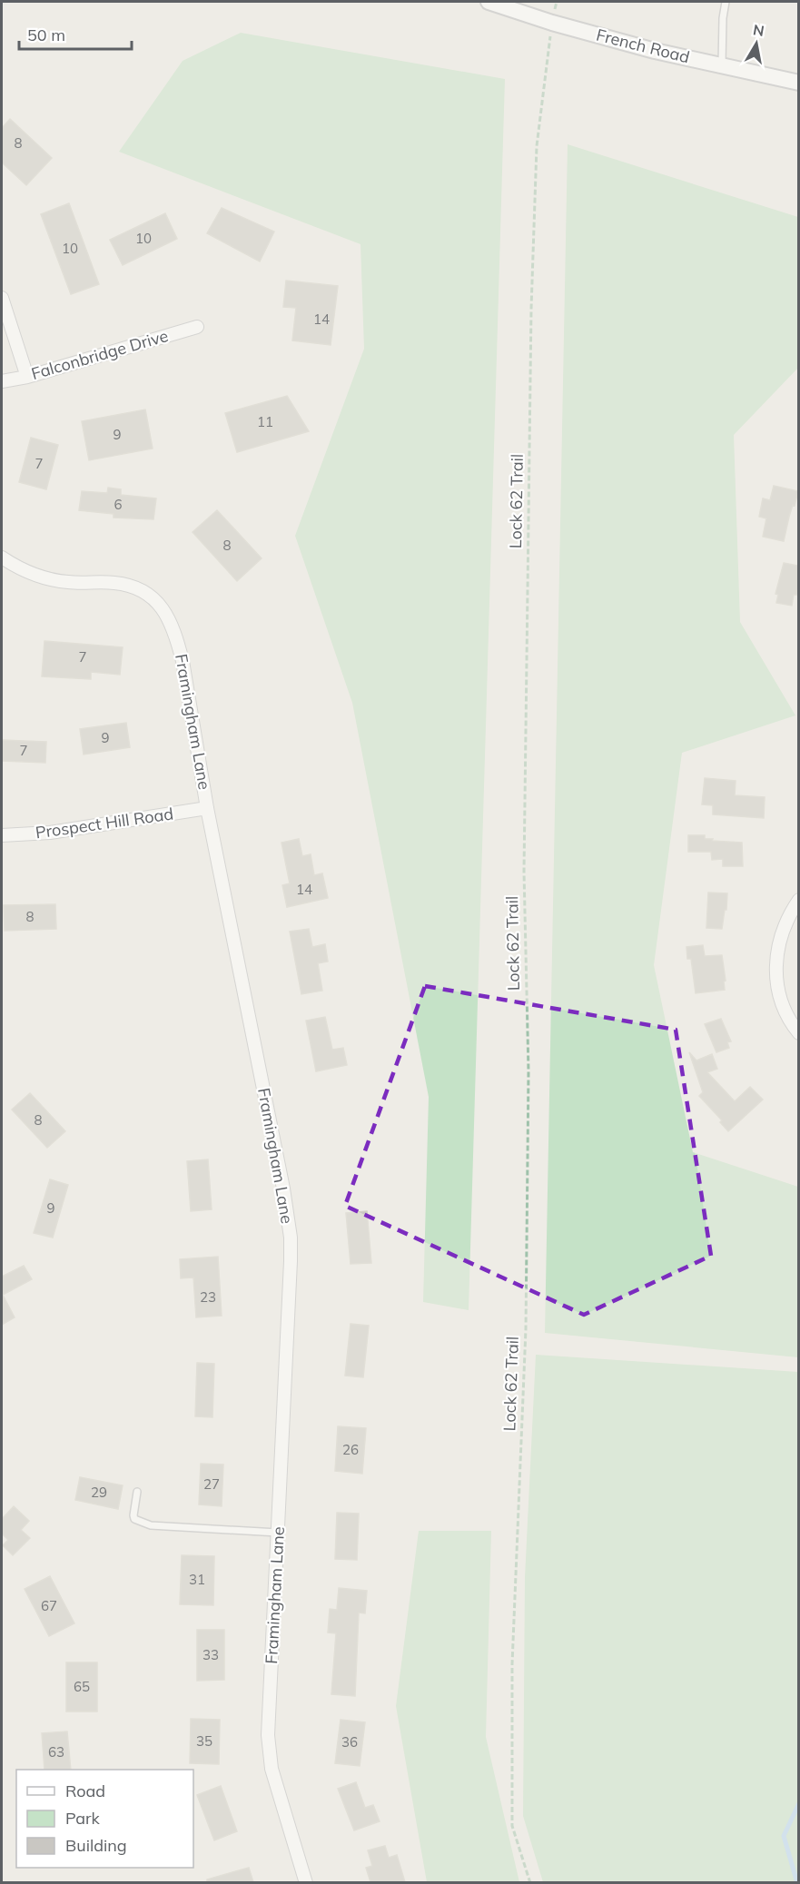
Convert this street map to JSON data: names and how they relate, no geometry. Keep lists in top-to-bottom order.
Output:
{
  "streets": {
    "street": [
      "French Road",
      "Falconbridge Drive",
      "Framingham Lane",
      "Prospect Hill Road"
    ],
    "path": ["Lock 62 Trail"]
  },
  "crossings": [
    ["French Road", "Lock 62 Trail"],
    ["Framingham Lane", "Prospect Hill Road"]
  ],
  "house_numbers": [
    "8",
    "10",
    "10",
    "14",
    "11",
    "9",
    "7",
    "6",
    "8",
    "7",
    "9",
    "7",
    "14",
    "8",
    "8",
    "9",
    "23",
    "26",
    "27",
    "29",
    "31",
    "67",
    "33",
    "65",
    "35",
    "36",
    "63"
  ],
  "legend": ["Road", "Park", "Building"],
  "scale_bar": "50 m",
  "north": "top"
}
